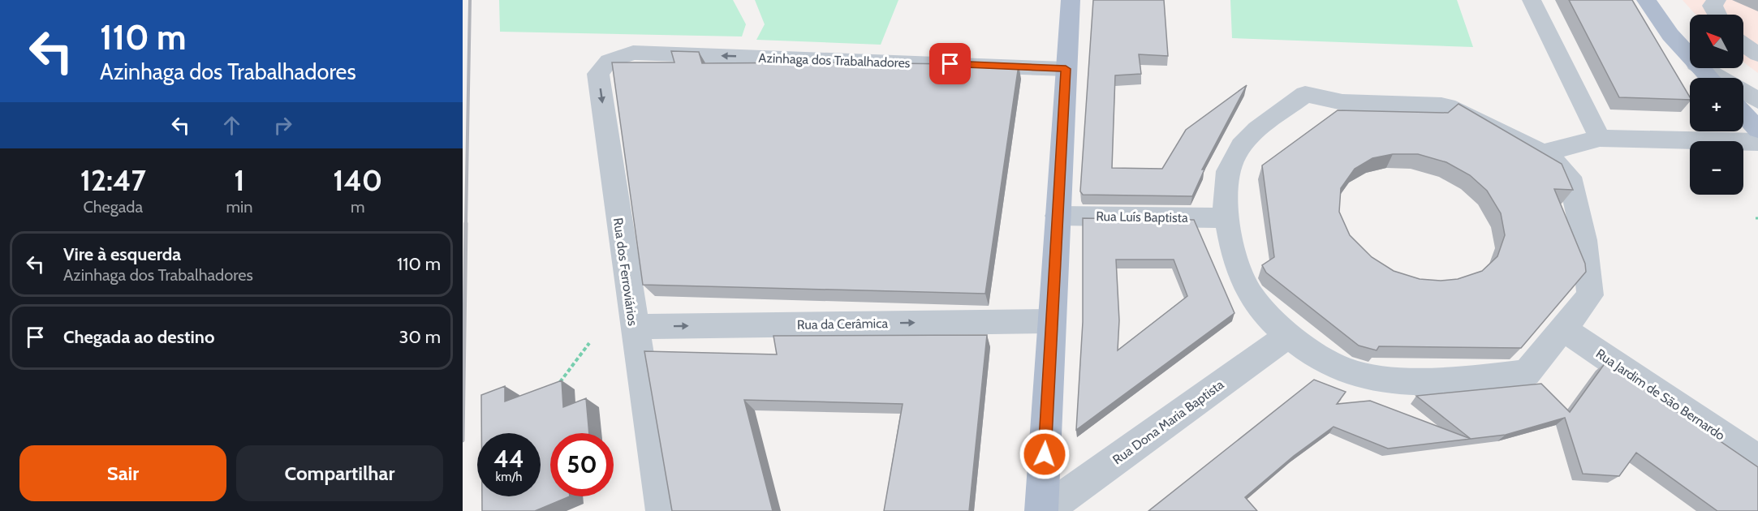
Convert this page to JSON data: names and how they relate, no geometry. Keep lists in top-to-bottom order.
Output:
{
  "streets": {
    "street": [
      "Azinhaga dos Trabalhadores",
      "Rua Luís Baptista",
      "Rua dos Ferroviários",
      "Rua da Cerâmica",
      "Rua Jardim de São Bernardo",
      "Rua Dona Maria Baptista"
    ]
  },
  "crossings": [
    ["Azinhaga dos Trabalhadores", "Rua dos Ferroviários"],
    ["Rua dos Ferroviários", "Rua da Cerâmica"]
  ],
  "one_way": ["Azinhaga dos Trabalhadores", "Rua dos Ferroviários", "Rua da Cerâmica"],
  "north": "top left",
  "page": {
    "turn": ["110 m", "Azinhaga dos Trabalhadores"],
    "map_buttons": ["+", "−"],
    "eta": [
      "12:47",
      "Chegada",
      "1",
      "min",
      "140",
      "m"
    ],
    "list": [
      {
        "name": "Vire à esquerda",
        "note": "Azinhaga dos Trabalhadores",
        "value": "110 m"
      },
      {
        "name": "Chegada ao destino",
        "value": "30 m"
      }
    ],
    "speed": "44 km/h",
    "limit": "50",
    "buttons": ["Sair", "Compartilhar"]
  }
}
